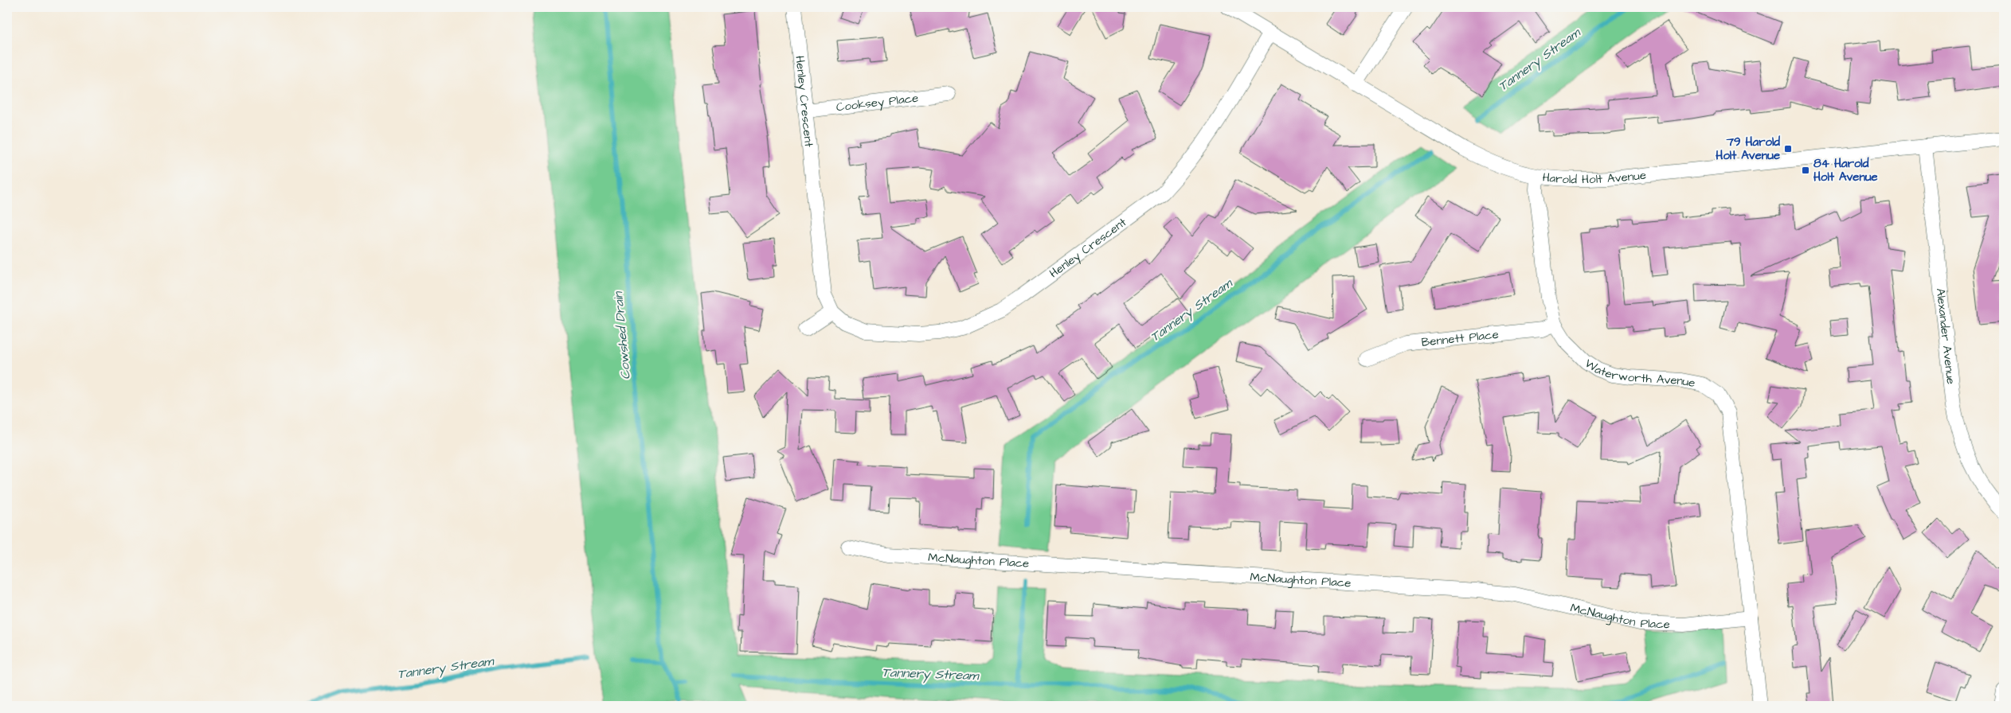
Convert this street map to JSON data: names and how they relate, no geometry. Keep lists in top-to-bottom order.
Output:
{
  "streets": {
    "street": [
      "Henley Crescent",
      "Cooksey Place",
      "Harold Holt Avenue",
      "Alexander Avenue",
      "Bennett Place",
      "Waterworth Avenue",
      "McNaughton Place"
    ]
  },
  "crossings": [
    ["Henley Crescent", "Cooksey Place"],
    ["Henley Crescent", "Harold Holt Avenue"],
    ["Harold Holt Avenue", "Alexander Avenue"],
    ["Harold Holt Avenue", "Waterworth Avenue"],
    ["Bennett Place", "Waterworth Avenue"],
    ["Waterworth Avenue", "McNaughton Place"]
  ],
  "water": ["Tannery Stream", "Cowshed Drain"],
  "places": {
    "transit": ["79 Harold Holt Avenue", "84 Harold Holt Avenue"]
  }
}
